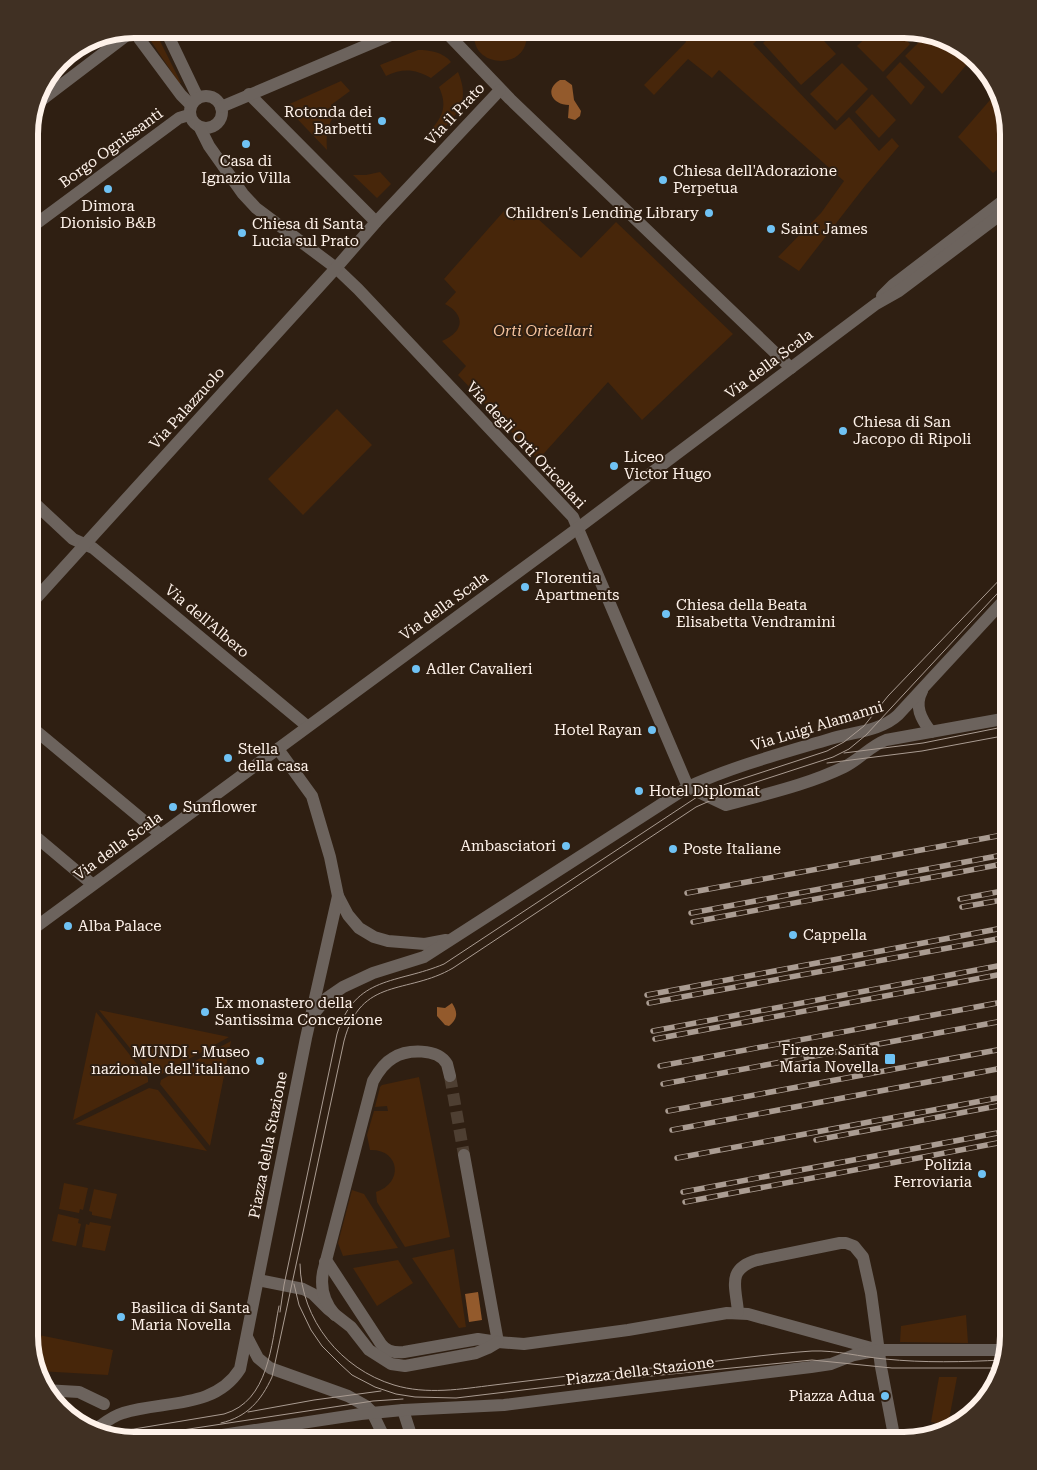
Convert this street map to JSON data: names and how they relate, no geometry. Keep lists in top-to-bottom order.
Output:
{
  "streets": {
    "street": [
      "Via il Prato",
      "Borgo Ognissanti",
      "Via della Scala",
      "Via Palazzuolo",
      "Via degli Orti Oricellari",
      "Via dell'Albero",
      "Via Luigi Alamanni",
      "Piazza della Stazione"
    ]
  },
  "crossings": [
    ["Via il Prato", "Via Palazzuolo"],
    ["Borgo Ognissanti", "Via degli Orti Oricellari"],
    ["Via della Scala", "Via degli Orti Oricellari"],
    ["Via della Scala", "Via dell'Albero"],
    ["Via Palazzuolo", "Via degli Orti Oricellari"],
    ["Via Palazzuolo", "Via dell'Albero"],
    ["Via degli Orti Oricellari", "Via Luigi Alamanni"],
    ["Via Luigi Alamanni", "Piazza della Stazione"]
  ],
  "parks": ["Orti Oricellari"],
  "places": {
    "other": [
      "Rotonda dei Barbetti",
      "Casa di Ignazio Villa",
      "Chiesa dell'Adorazione Perpetua",
      "Dimora Dionisio B&B",
      "Children's Lending Library",
      "Saint James",
      "Chiesa di Santa Lucia sul Prato",
      "Chiesa di San Jacopo di Ripoli",
      "Liceo Victor Hugo",
      "Florentia Apartments",
      "Chiesa della Beata Elisabetta Vendramini",
      "Adler Cavalieri",
      "Hotel Rayan",
      "Stella della casa",
      "Hotel Diplomat",
      "Sunflower",
      "Ambasciatori",
      "Poste Italiane",
      "Alba Palace",
      "Cappella",
      "Ex monastero della Santissima Concezione",
      "MUNDI - Museo nazionale dell'italiano",
      "Polizia Ferroviaria",
      "Basilica di Santa Maria Novella",
      "Piazza Adua"
    ],
    "transit": ["Firenze Santa Maria Novella"]
  }
}
